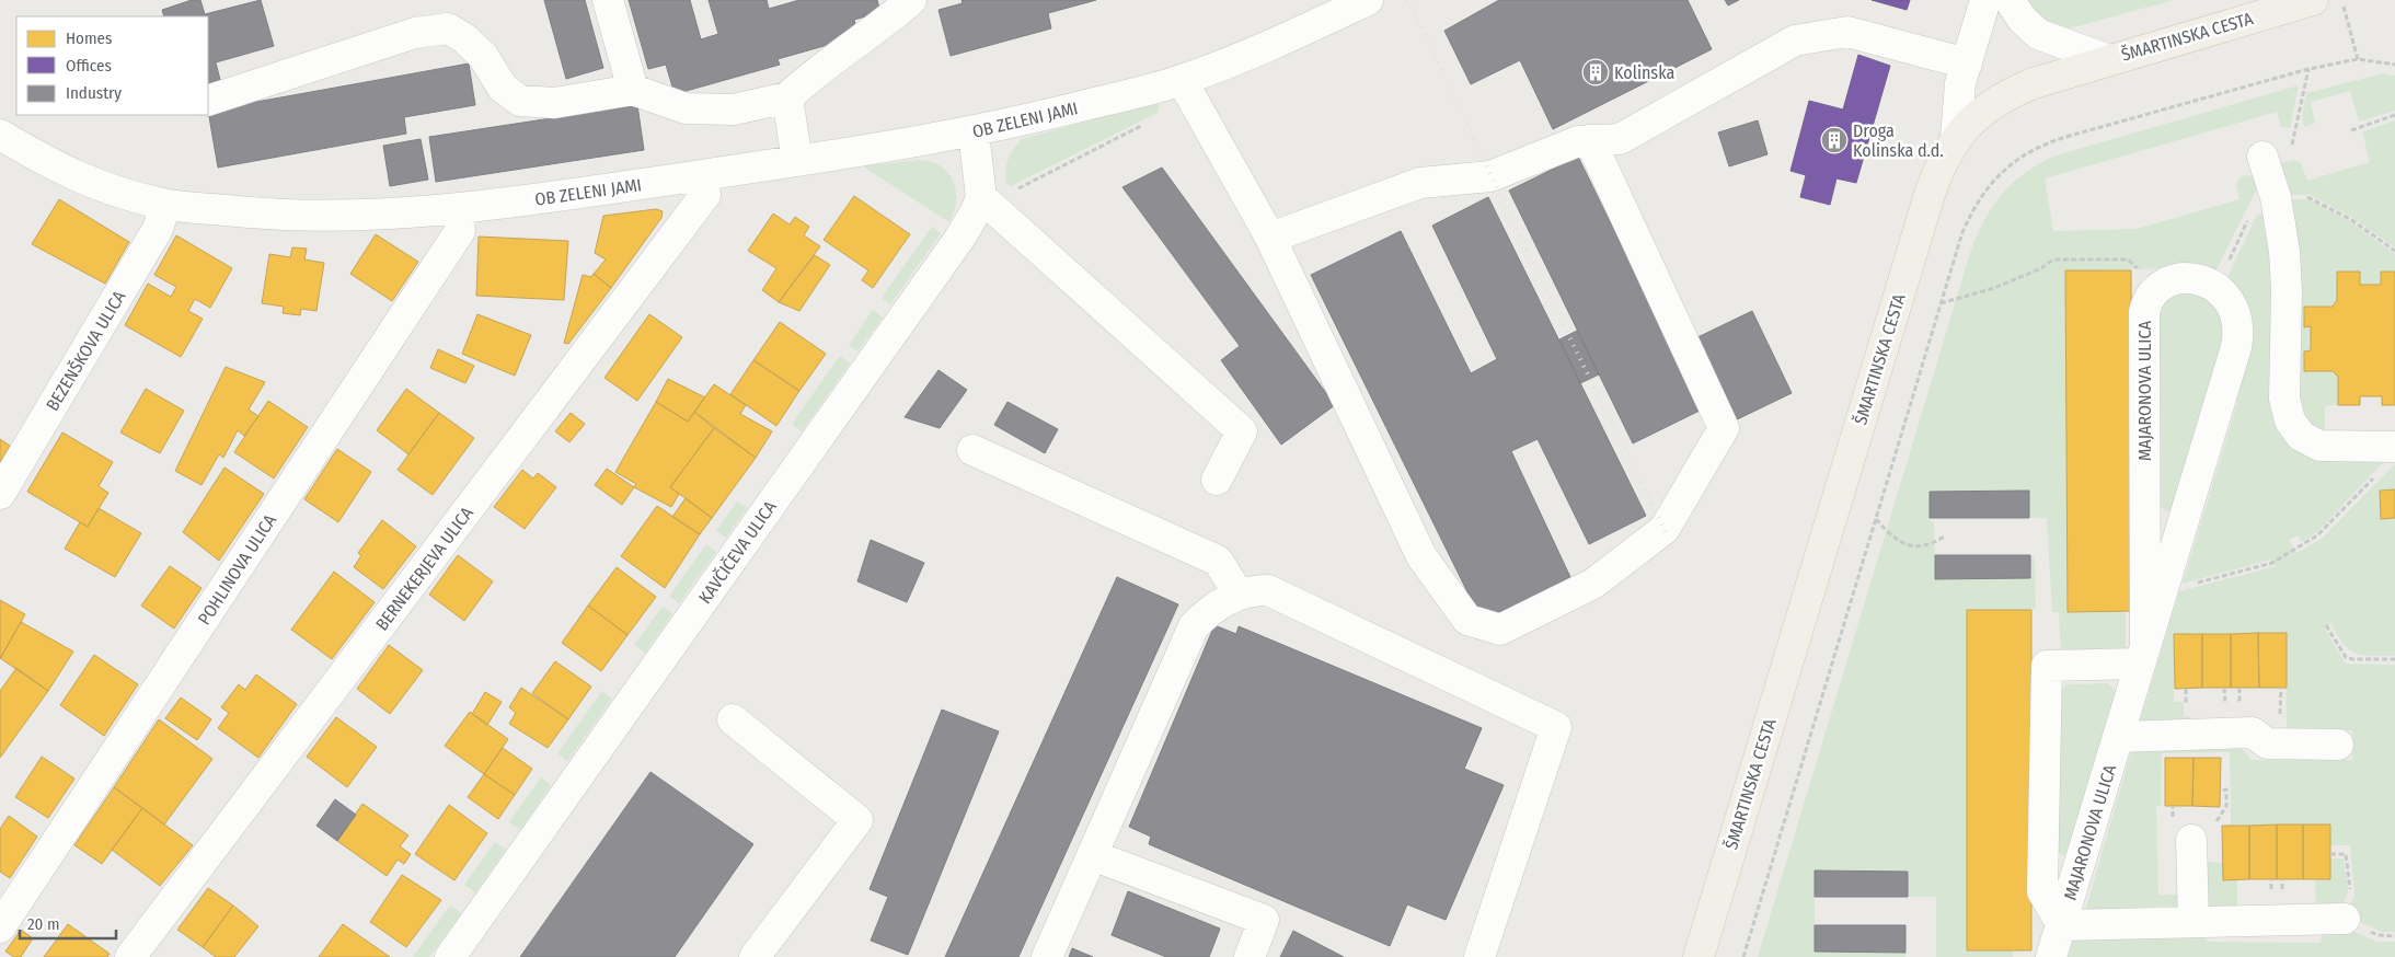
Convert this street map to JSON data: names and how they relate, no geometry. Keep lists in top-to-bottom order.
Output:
{
  "streets": {
    "main road": ["ŠMARTINSKA CESTA"],
    "street": [
      "OB ZELENI JAMI",
      "BEZENŠKOVA ULICA",
      "MAJARONOVA ULICA",
      "KAVČIČEVA ULICA",
      "BERNEKERJEVA ULICA",
      "POHLINOVA ULICA"
    ]
  },
  "crossings": [
    ["OB ZELENI JAMI", "BEZENŠKOVA ULICA"],
    ["OB ZELENI JAMI", "BERNEKERJEVA ULICA"],
    ["OB ZELENI JAMI", "POHLINOVA ULICA"]
  ],
  "places": {
    "building": ["Kolinska", "Droga Kolinska d.d."]
  },
  "legend": ["Homes", "Offices", "Industry"],
  "scale_bar": "20 m"
}
